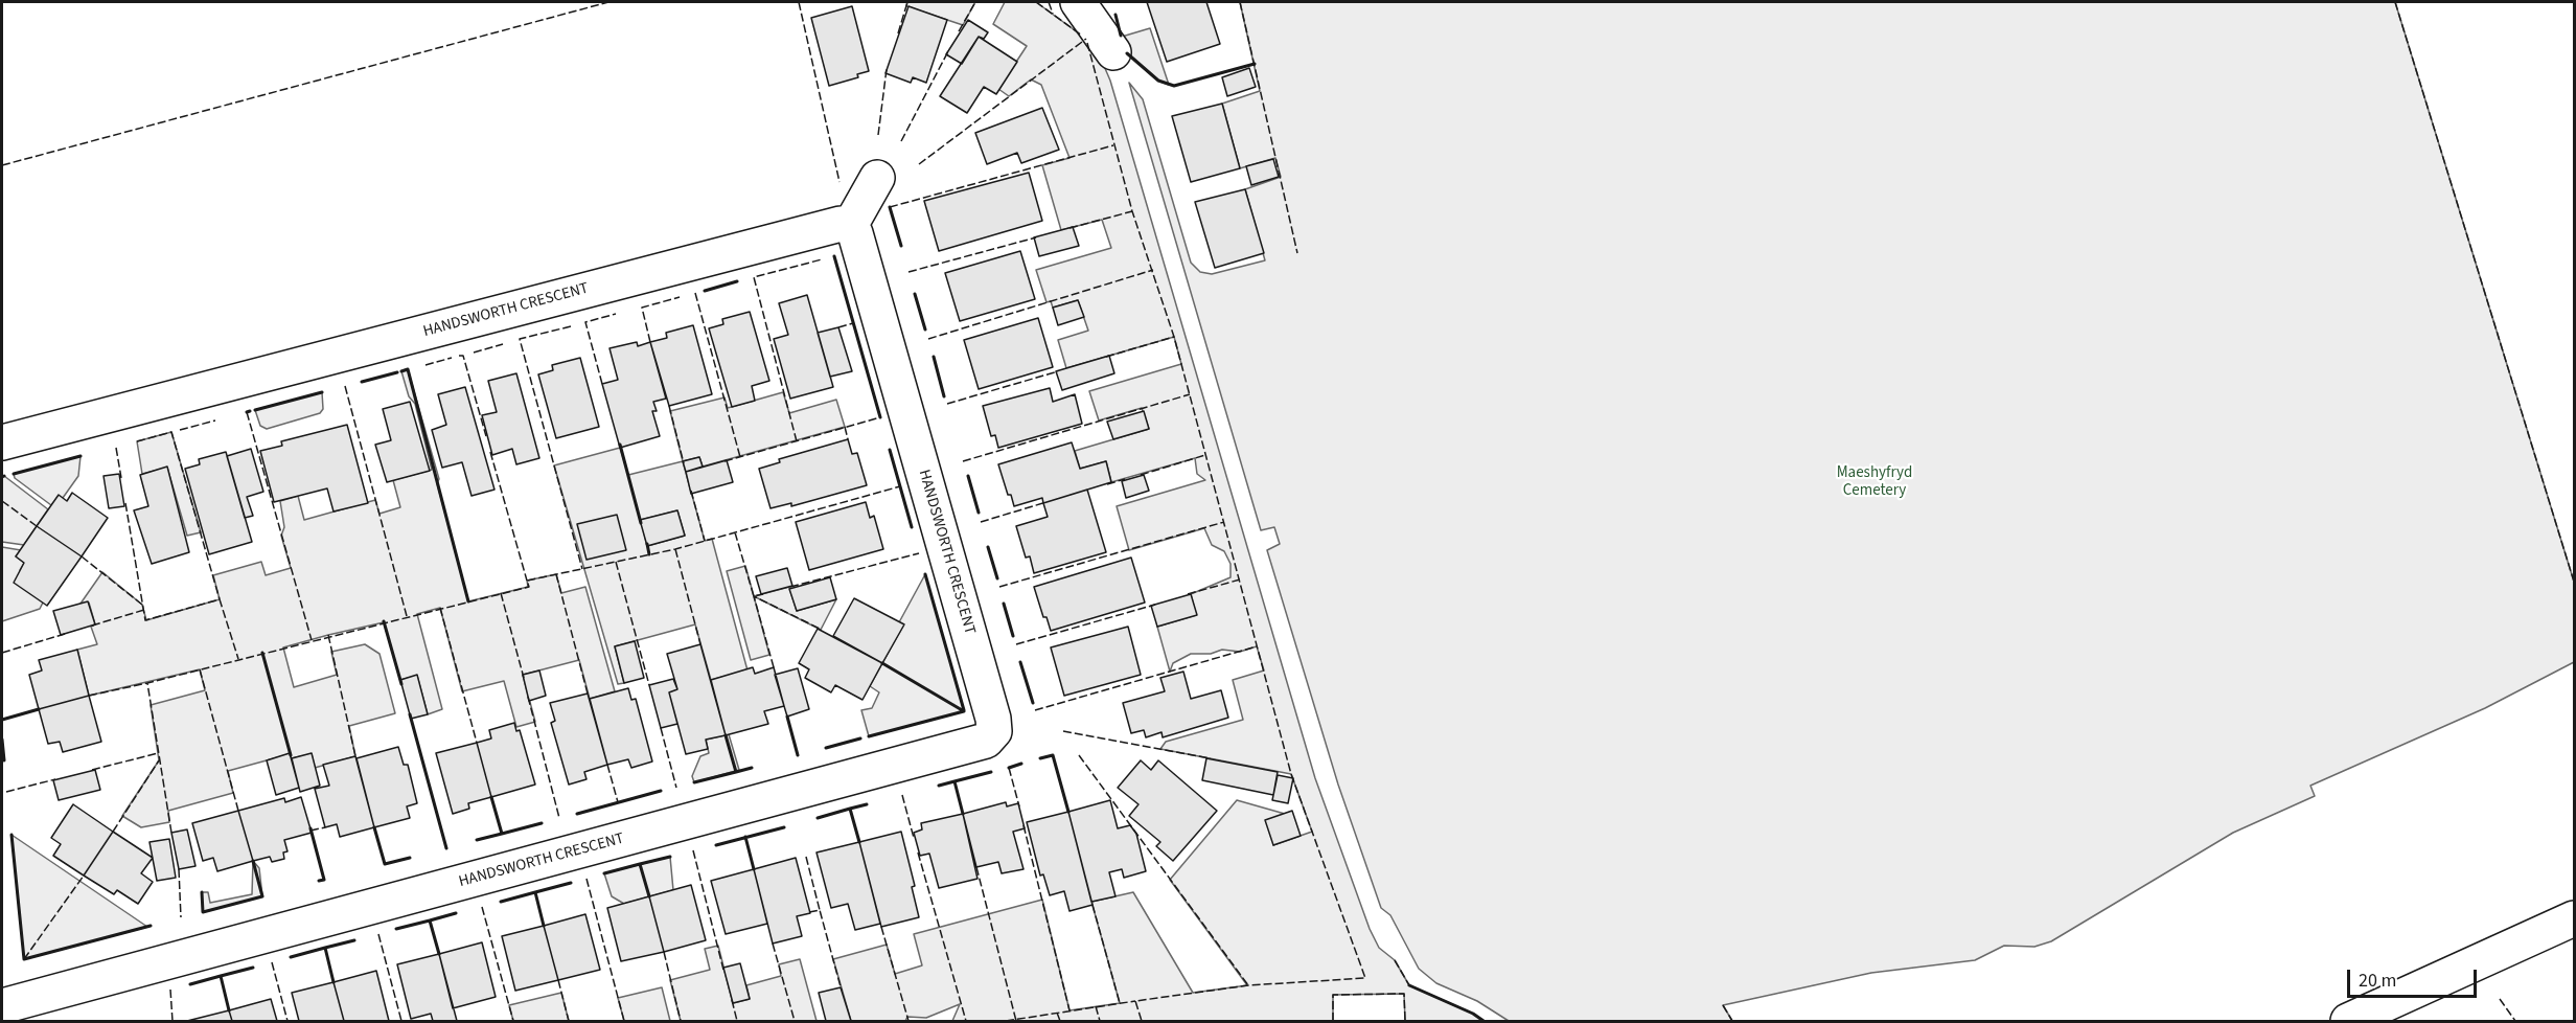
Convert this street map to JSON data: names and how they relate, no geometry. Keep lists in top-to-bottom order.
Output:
{
  "streets": {
    "street": ["HANDSWORTH CRESCENT"]
  },
  "parks": ["Maeshyfryd Cemetery"],
  "scale_bar": "20 m"
}
